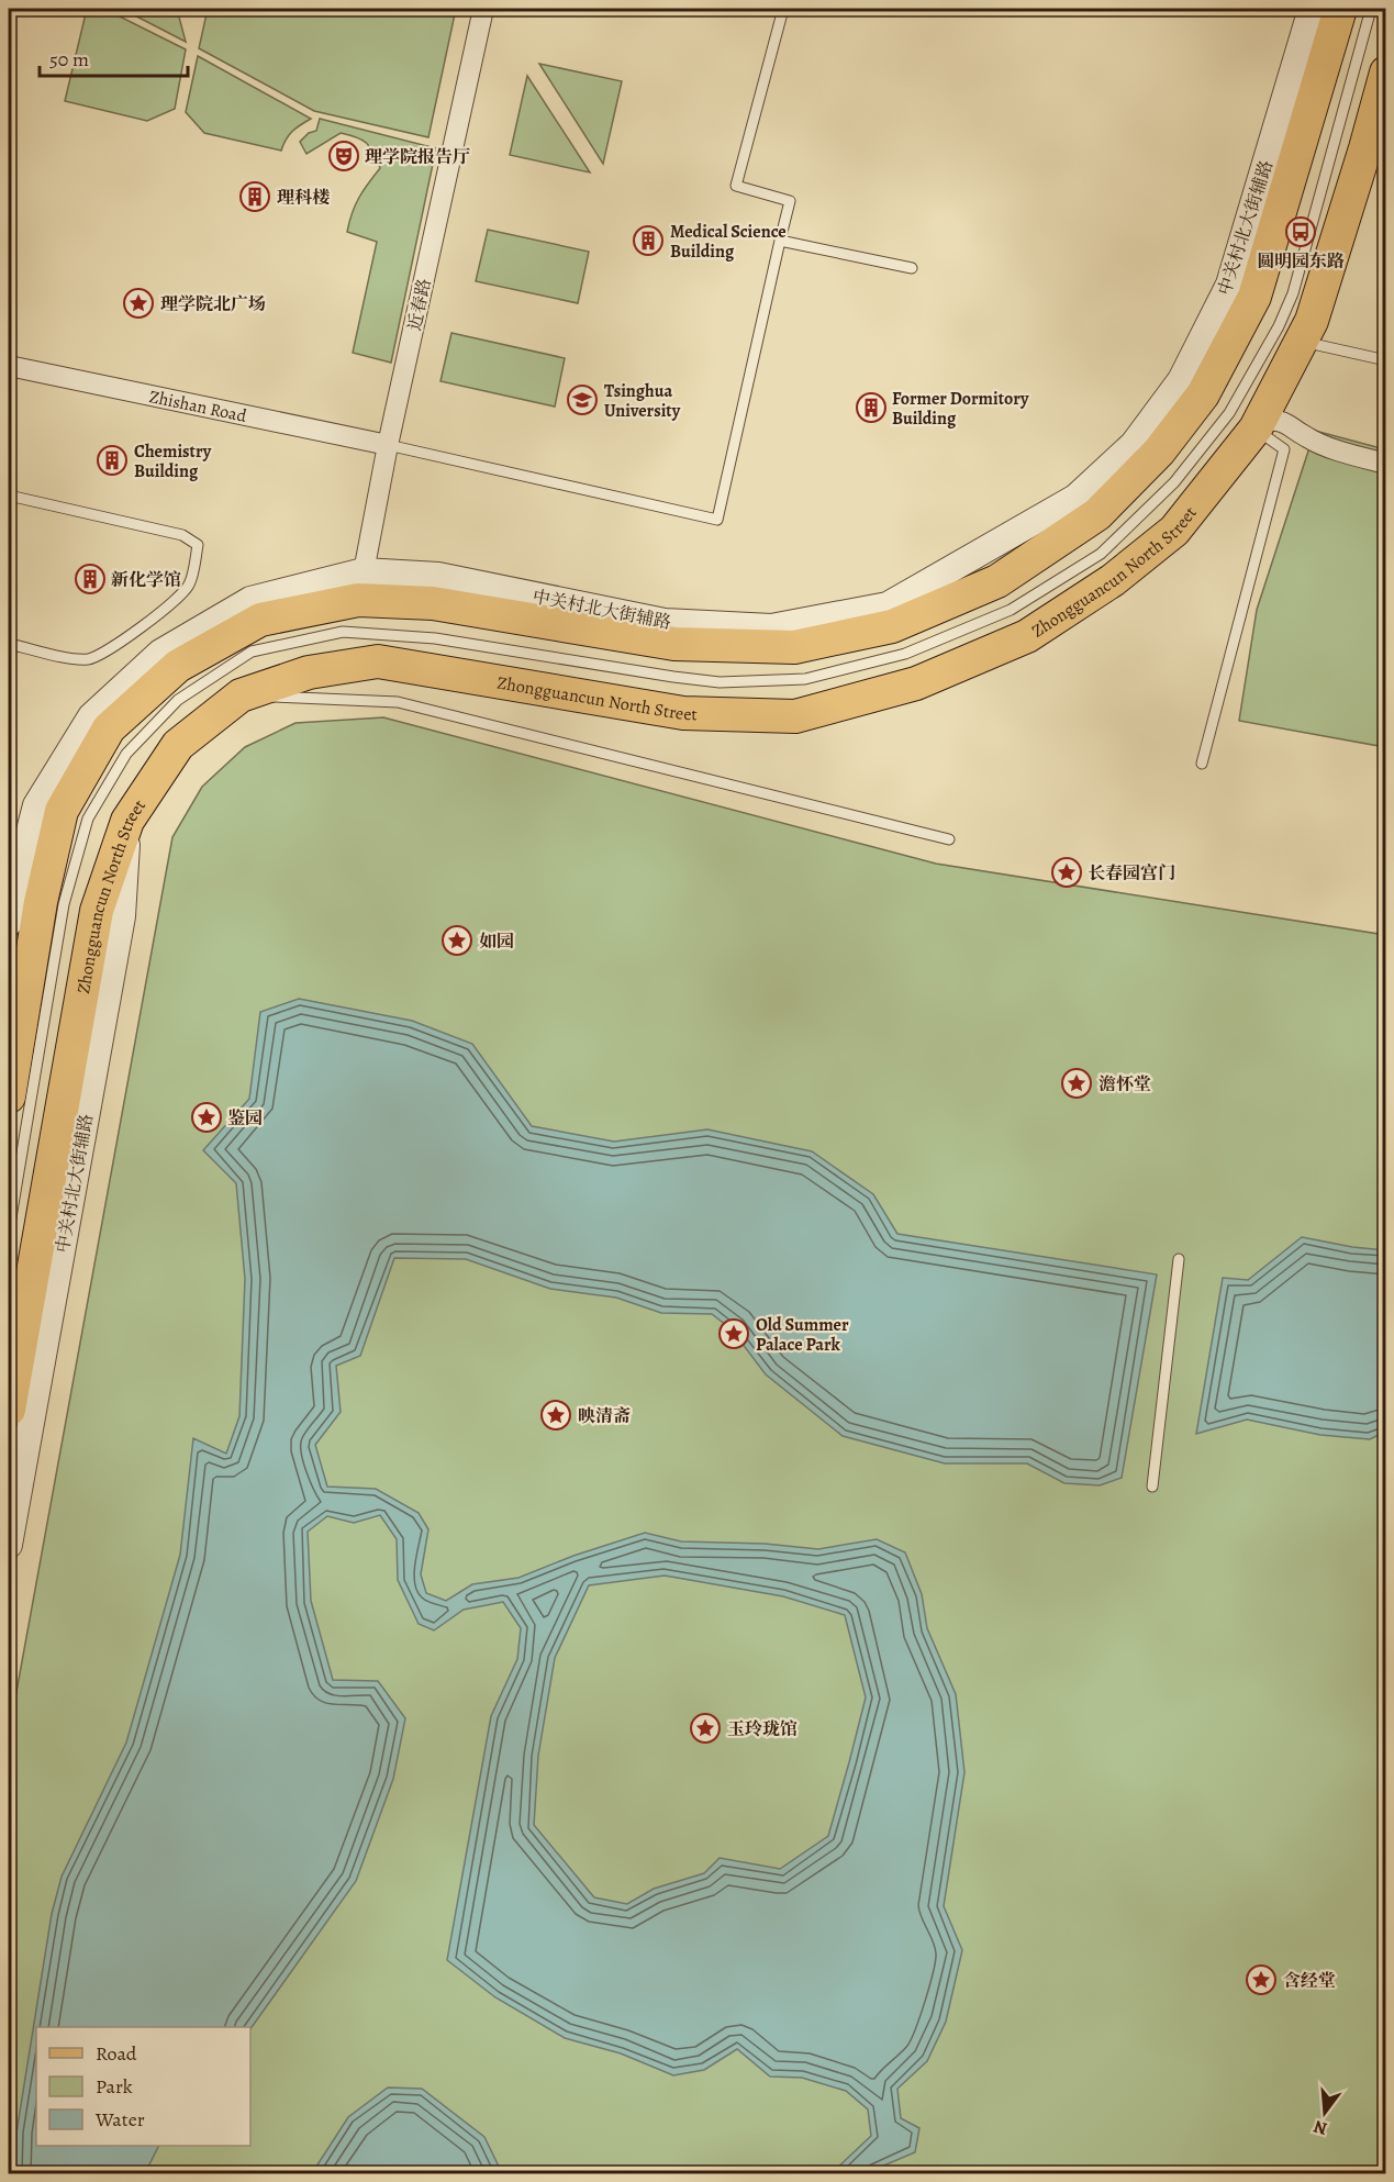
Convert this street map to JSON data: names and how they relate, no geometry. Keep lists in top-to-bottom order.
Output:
{
  "streets": {
    "main road": ["Zhongguancun North Street"],
    "street": ["中关村北大街辅路", "近春路", "Zhishan Road"]
  },
  "crossings": [
    ["中关村北大街辅路", "近春路"],
    ["中关村北大街辅路", "Zhongguancun North Street"],
    ["近春路", "Zhishan Road"]
  ],
  "places": {
    "theatre": ["理学院报告厅"],
    "building": [
      "理科楼",
      "Medical Science Building",
      "Former Dormitory Building",
      "Chemistry Building",
      "新化学馆"
    ],
    "bus stop": ["圆明园东路"],
    "place": [
      "理学院北广场",
      "长春园宫门",
      "如园",
      "澹怀堂",
      "鉴园",
      "Old Summer Palace Park",
      "映清斋",
      "玉玲珑馆",
      "含经堂"
    ],
    "school or university": ["Tsinghua University"]
  },
  "legend": ["Road", "Park", "Water"],
  "scale_bar": "50 m",
  "north": "bottom"
}
